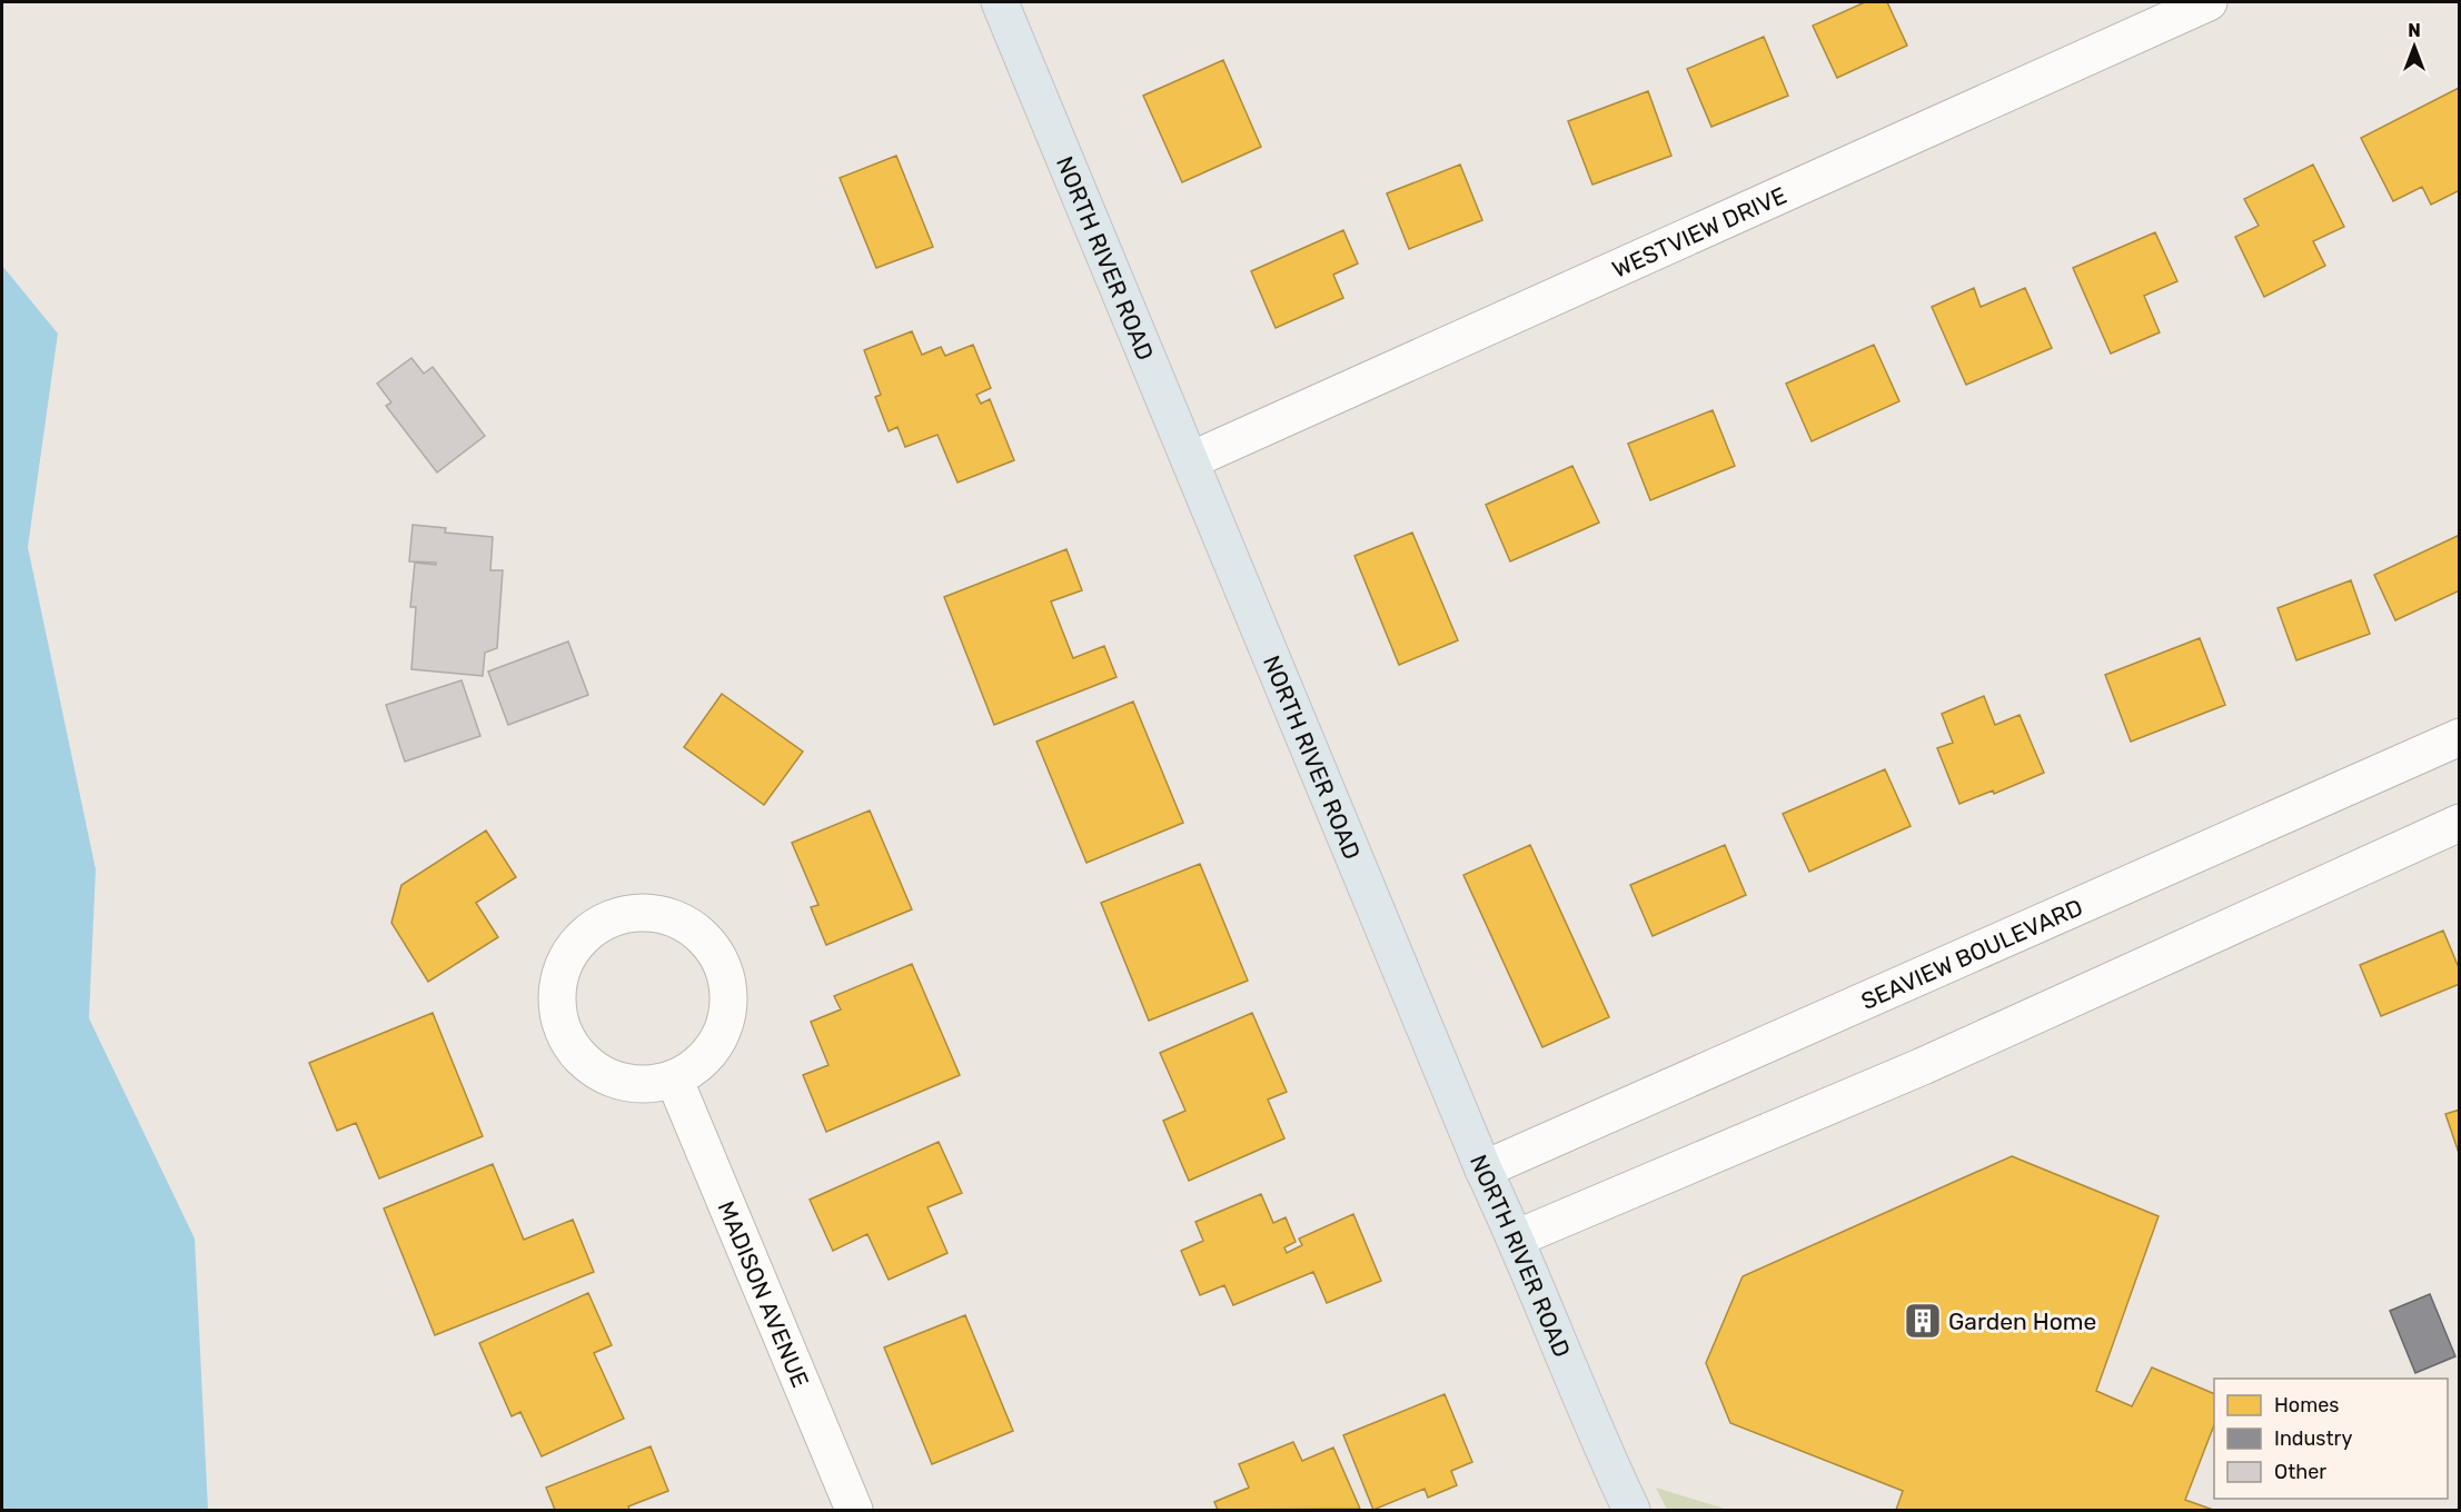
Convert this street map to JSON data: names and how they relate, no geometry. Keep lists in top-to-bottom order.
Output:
{
  "streets": {
    "main road": ["NORTH RIVER ROAD"],
    "street": ["WESTVIEW DRIVE", "SEAVIEW BOULEVARD", "MADISON AVENUE"]
  },
  "crossings": [
    ["WESTVIEW DRIVE", "NORTH RIVER ROAD"],
    ["NORTH RIVER ROAD", "SEAVIEW BOULEVARD"]
  ],
  "places": {
    "building": ["Garden Home"]
  },
  "legend": ["Homes", "Industry", "Other"],
  "north": "top"
}
